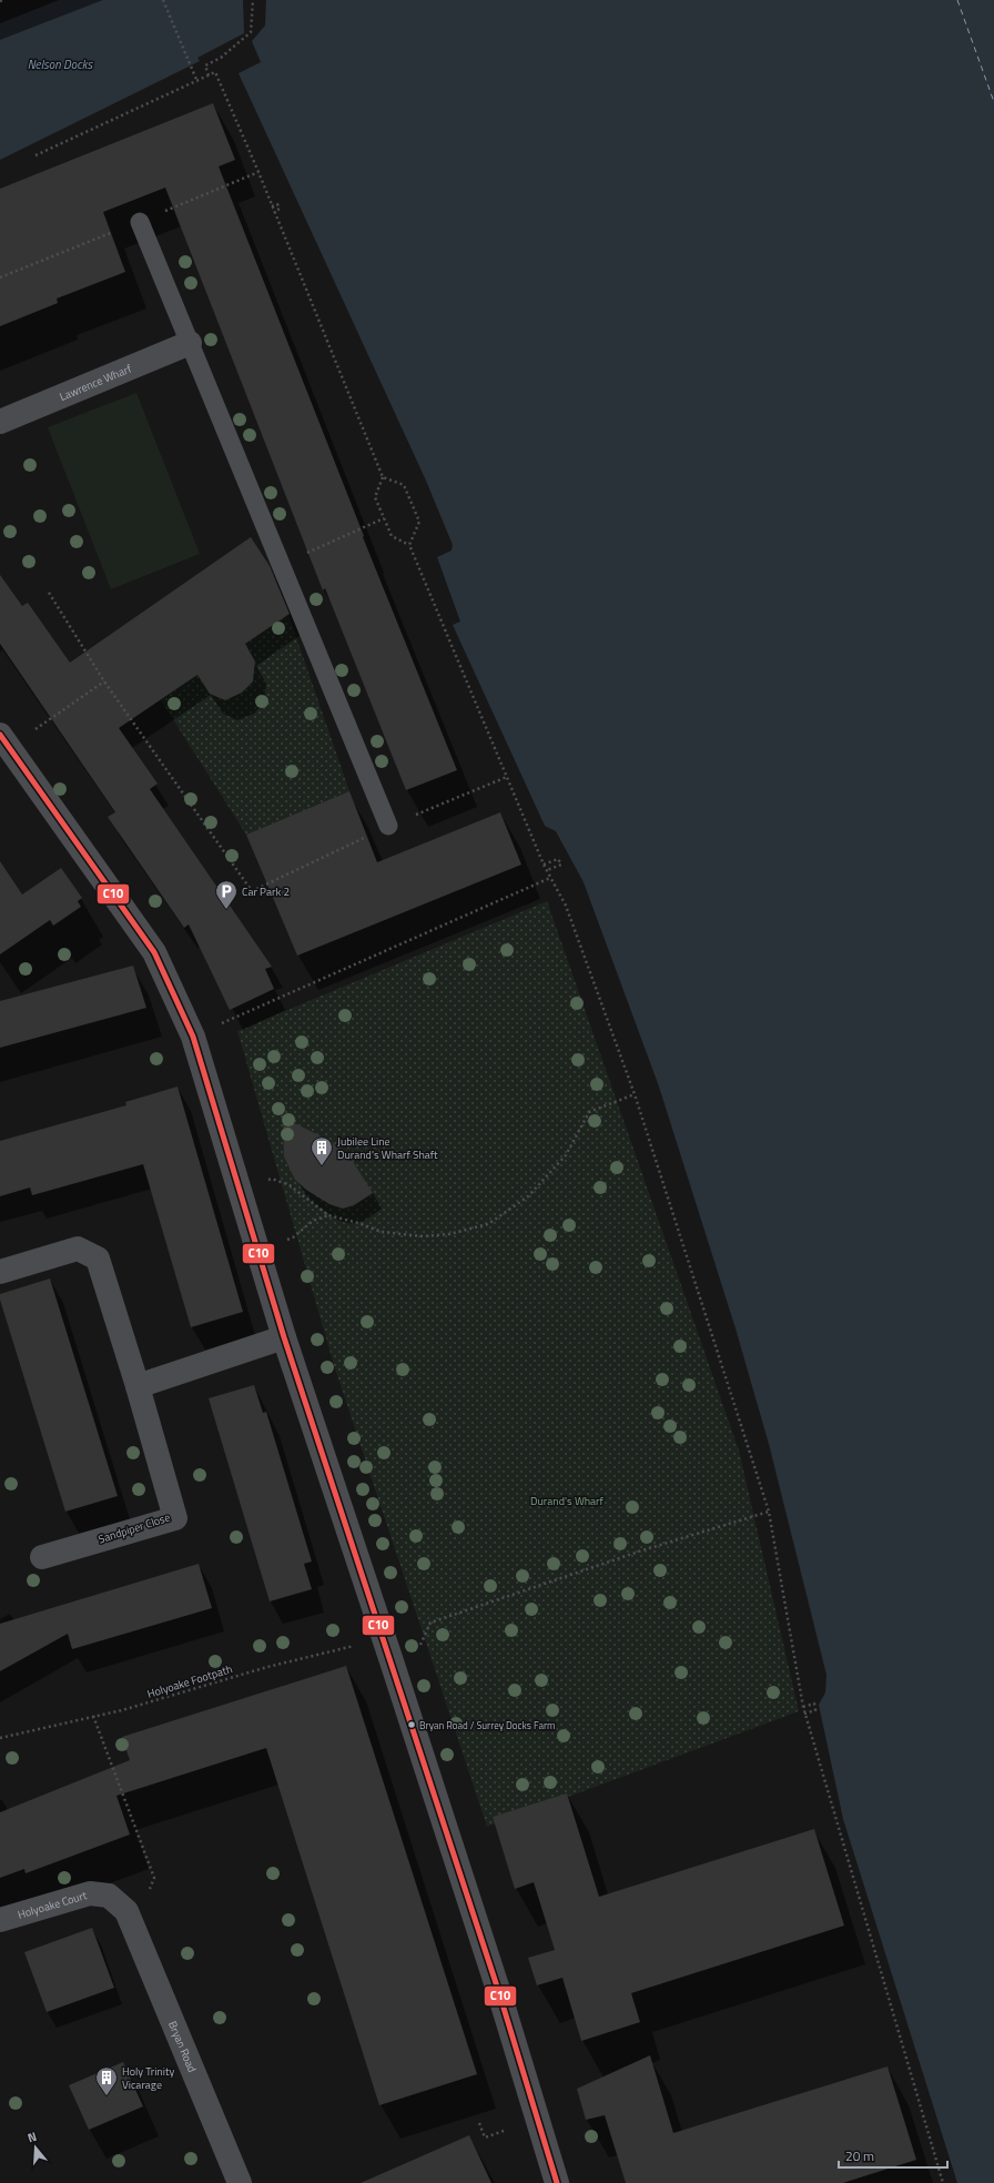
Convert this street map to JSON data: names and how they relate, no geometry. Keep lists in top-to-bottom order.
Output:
{
  "streets": {
    "street": [
      "Lawrence Wharf",
      "Sandpiper Close",
      "Holyoake Court",
      "Bryan Road"
    ],
    "path": ["Holyoake Footpath"]
  },
  "crossings": [
    ["Holyoake Court", "Bryan Road"]
  ],
  "water": ["Nelson Docks"],
  "parks": ["Durand's Wharf"],
  "places": {
    "parking": ["Car Park 2"],
    "building": ["Jubilee Line Durand's Wharf Shaft", "Holy Trinity Vicarage"],
    "other": ["Bryan Road / Surrey Docks Farm"]
  },
  "lines": ["transit line C10"],
  "scale_bar": "20 m",
  "north": "top"
}
